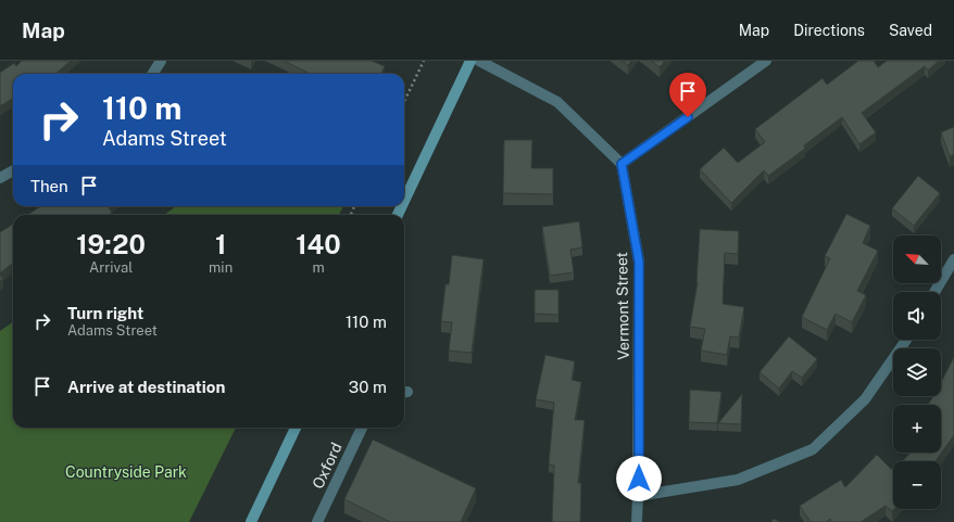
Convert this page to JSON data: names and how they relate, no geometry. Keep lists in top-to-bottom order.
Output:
{
  "streets": {
    "street": ["Vermont Street", "Oxford"]
  },
  "parks": ["Countryside Park"],
  "north": "top left",
  "page": {
    "header": "Map",
    "nav": ["Map", "Directions", "Saved"],
    "turn": ["110 m", "Adams Street"],
    "then": "Then",
    "eta": [
      "19:20",
      "Arrival",
      "1",
      "min",
      "140",
      "m"
    ],
    "map_buttons": ["+", "−"],
    "list": [
      {
        "name": "Turn right",
        "note": "Adams Street",
        "value": "110 m"
      },
      {
        "name": "Arrive at destination",
        "value": "30 m"
      }
    ]
  }
}
